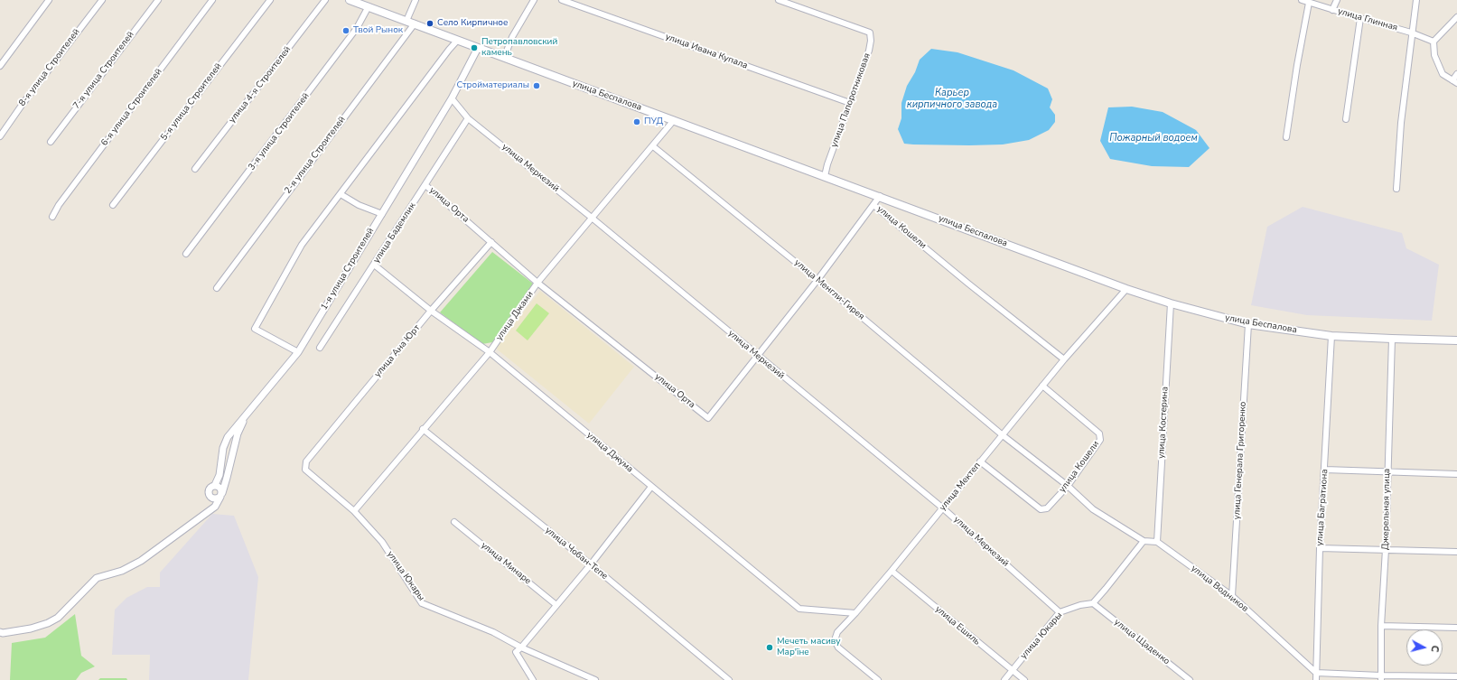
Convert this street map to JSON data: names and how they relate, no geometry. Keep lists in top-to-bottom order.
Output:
{
  "streets": {
    "main road": ["улица Беспалова"],
    "street": [
      "улица Глинная",
      "улица Ивана Купала",
      "8-я улица Строителей",
      "7-я улица Строителей",
      "улица 4-я Строителей",
      "улица Папоротниковая",
      "5-я улица Строителей",
      "6-я улица Строителей",
      "3-я улица Строителей",
      "2-я улица Строителей",
      "улица Меркезий",
      "улица Орта",
      "улица Кошели",
      "улица Бадемлик",
      "1-я улица Строителей",
      "улица Менгли-Гирея",
      "улица Джами",
      "улица Ана Юрт",
      "улица Костерина",
      "улица Джума",
      "улица Генерала Григоренко",
      "улица Мектеп",
      "улица Багратиона",
      "Джерельная улица",
      "улица Чобан-Тепе",
      "улица Минаре",
      "улица Юкары",
      "улица Водников",
      "улица Ешиль",
      "улица Щаденко"
    ]
  },
  "crossings": [
    ["улица Ивана Купала", "улица Папоротниковая"],
    ["улица Беспалова", "улица Папоротниковая"],
    ["улица Беспалова", "3-я улица Строителей"],
    ["улица Беспалова", "2-я улица Строителей"],
    ["улица Беспалова", "улица Орта"],
    ["улица Беспалова", "1-я улица Строителей"],
    ["улица Беспалова", "улица Джами"],
    ["улица Беспалова", "улица Костерина"],
    ["улица Беспалова", "улица Генерала Григоренко"],
    ["улица Беспалова", "улица Мектеп"],
    ["улица Беспалова", "улица Багратиона"],
    ["улица Беспалова", "Джерельная улица"],
    ["улица Меркезий", "улица Орта"],
    ["улица Меркезий", "улица Бадемлик"],
    ["улица Меркезий", "1-я улица Строителей"],
    ["улица Меркезий", "улица Джами"],
    ["улица Меркезий", "улица Мектеп"],
    ["улица Меркезий", "улица Юкары"],
    ["улица Орта", "улица Кошели"],
    ["улица Орта", "улица Бадемлик"],
    ["улица Орта", "улица Менгли-Гирея"],
    ["улица Орта", "улица Джами"],
    ["улица Орта", "улица Ана Юрт"],
    ["улица Кошели", "улица Мектеп"],
    ["улица Бадемлик", "улица Джума"],
    ["улица Менгли-Гирея", "улица Джами"],
    ["улица Менгли-Гирея", "улица Мектеп"],
    ["улица Джами", "улица Джума"],
    ["улица Джами", "улица Чобан-Тепе"],
    ["улица Джами", "улица Юкары"],
    ["улица Ана Юрт", "улица Джума"],
    ["улица Ана Юрт", "улица Юкары"],
    ["улица Костерина", "улица Водников"],
    ["улица Джума", "улица Мектеп"],
    ["улица Генерала Григоренко", "улица Водников"],
    ["улица Мектеп", "улица Ешиль"],
    ["улица Багратиона", "улица Водников"],
    ["улица Юкары", "улица Ешиль"],
    ["улица Юкары", "улица Щаденко"]
  ],
  "water": ["Карьер кирпичного завода", "Пожарный водоем"],
  "places": [
    "Село Кирпичное",
    "Твой Рынок",
    "Петропавловский камень",
    "Стройматериалы",
    "ПУД",
    "Мечеть масиву Мар'їне"
  ],
  "north": "right"
}
